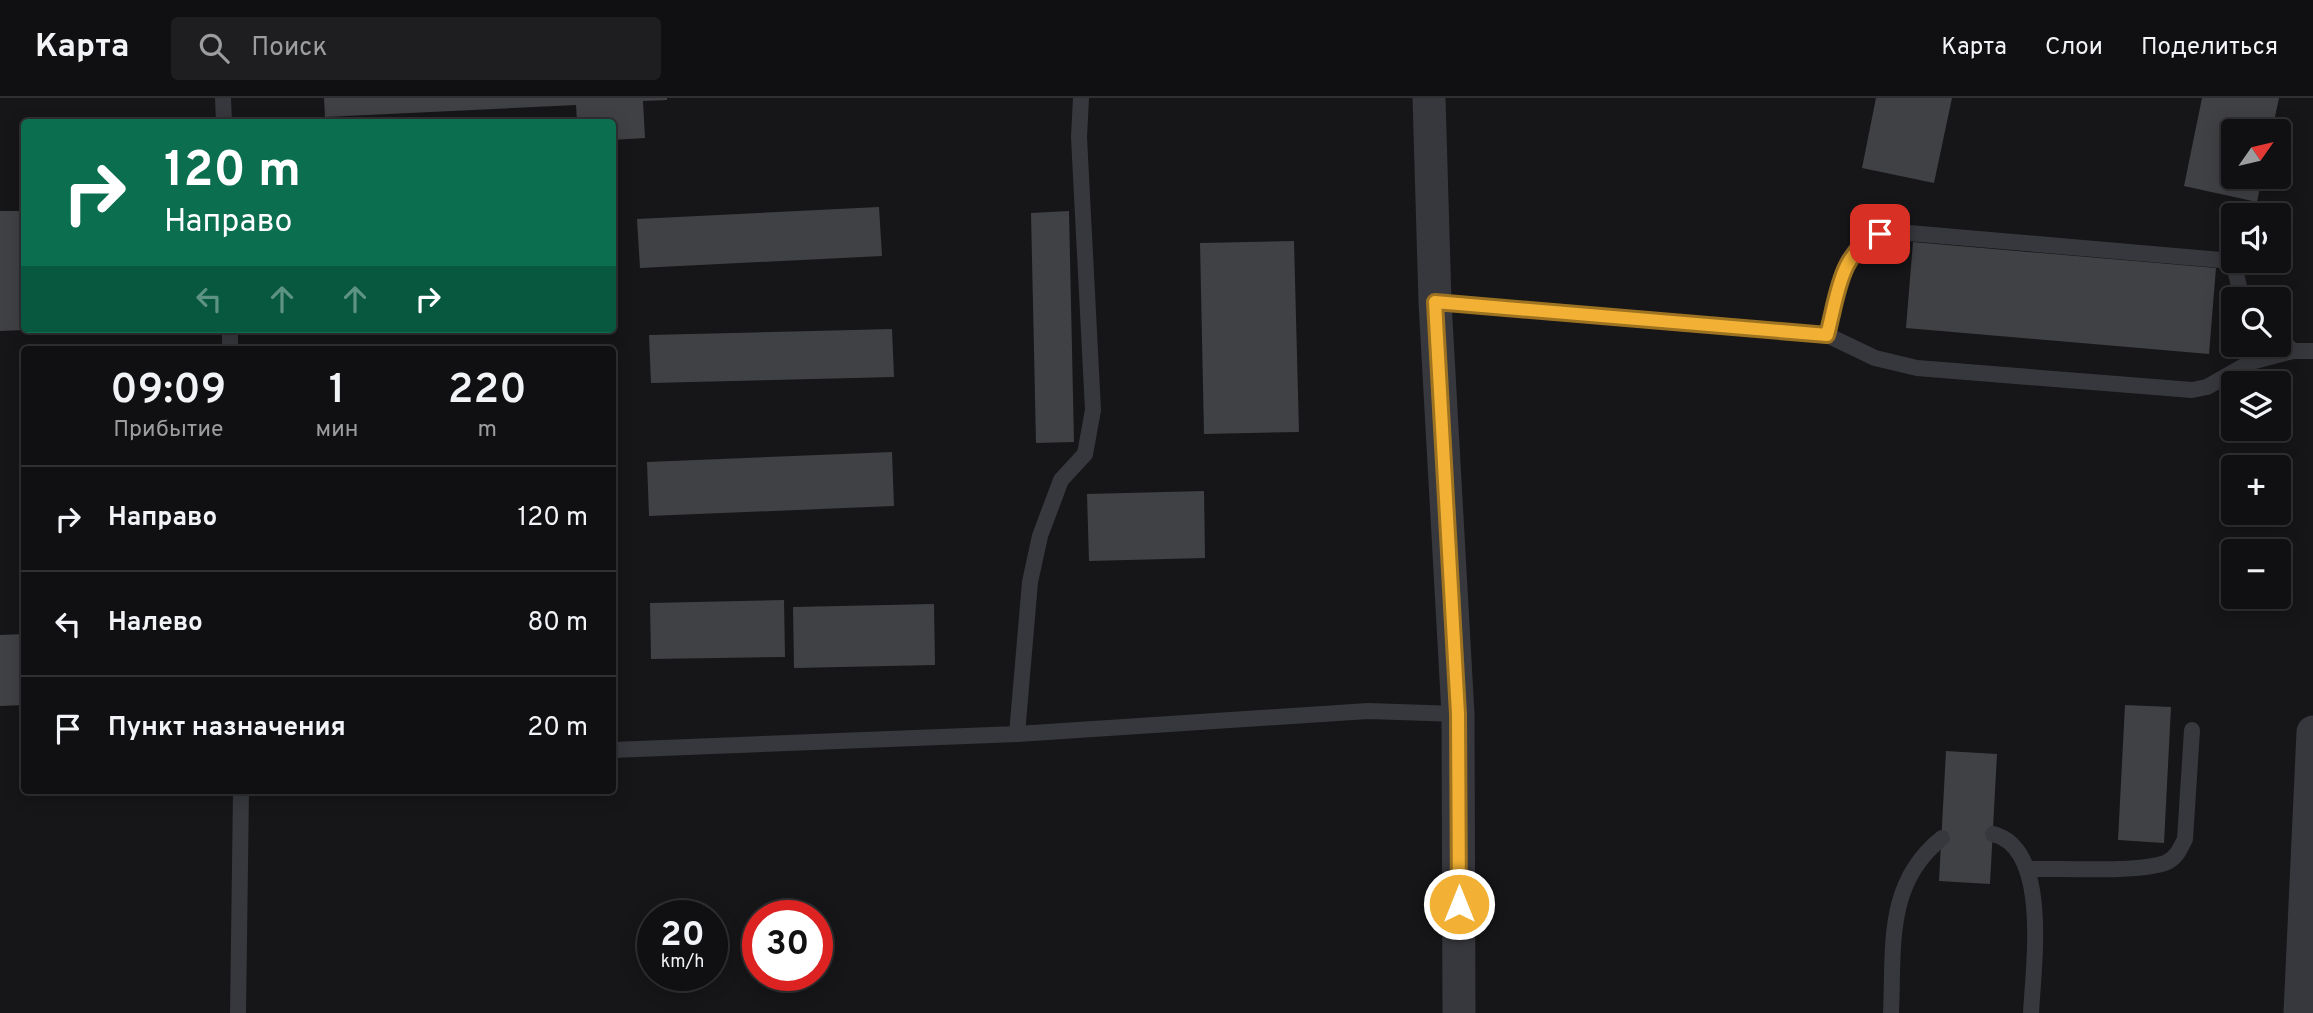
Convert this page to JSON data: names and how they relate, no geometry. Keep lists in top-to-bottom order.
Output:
{
  "north": "top right",
  "page": {
    "header": "Карта",
    "search": "Поиск",
    "nav": ["Карта", "Слои", "Поделиться"],
    "map_buttons": ["+", "−"],
    "turn": ["120 m", "Направо"],
    "eta": [
      "09:09",
      "Прибытие",
      "1",
      "мин",
      "220",
      "m"
    ],
    "list": [
      {
        "name": "Направо",
        "value": "120 m"
      },
      {
        "name": "Налево",
        "value": "80 m"
      },
      {
        "name": "Пункт назначения",
        "value": "20 m"
      }
    ],
    "speed": "20 km/h",
    "limit": "30"
  }
}
